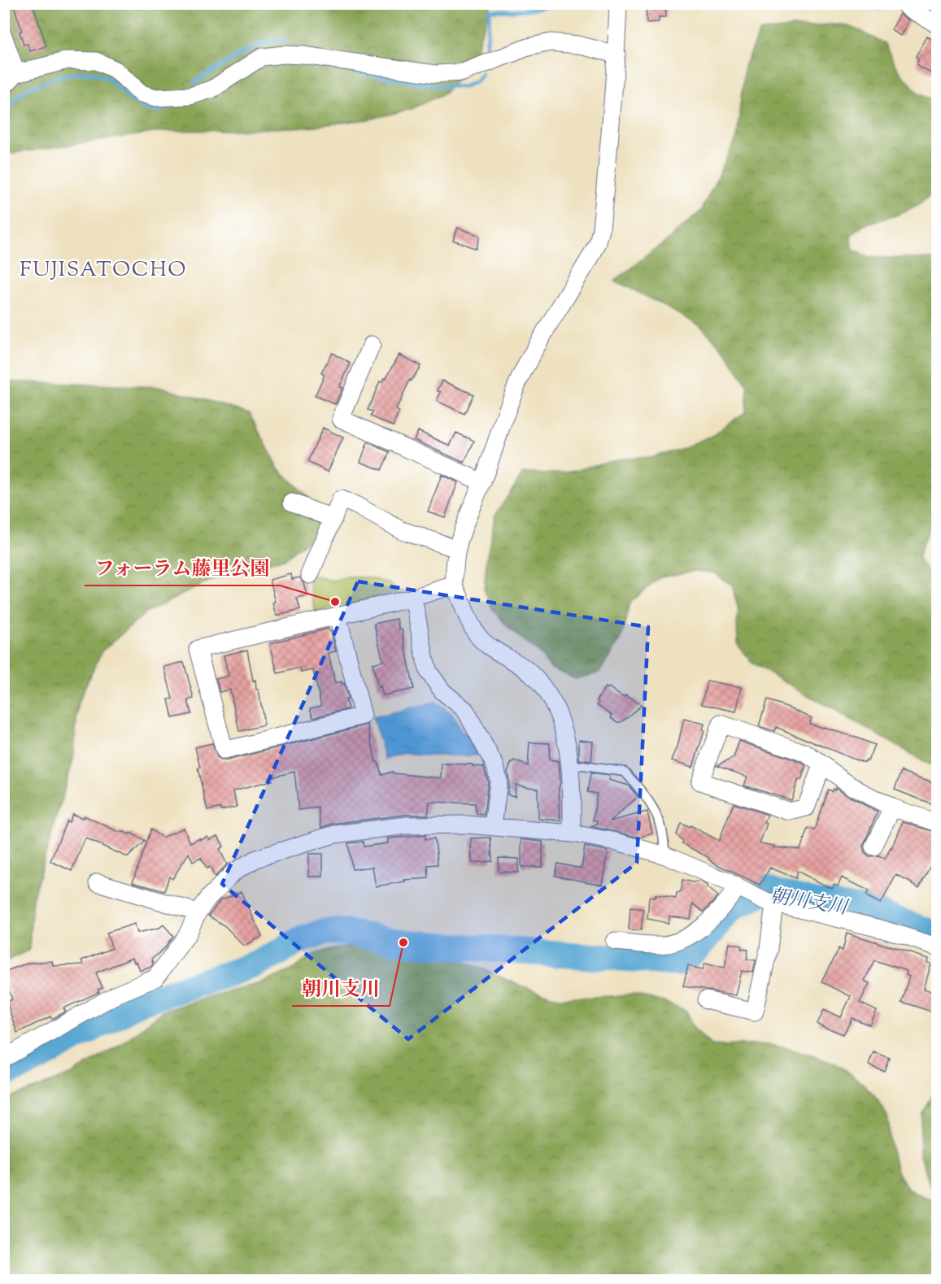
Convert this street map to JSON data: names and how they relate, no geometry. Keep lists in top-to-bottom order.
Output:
{
  "districts": ["FUJISATOCHO"],
  "water": ["朝川支川"],
  "places": ["フォーラム藤里公園", "朝川支川"]
}
